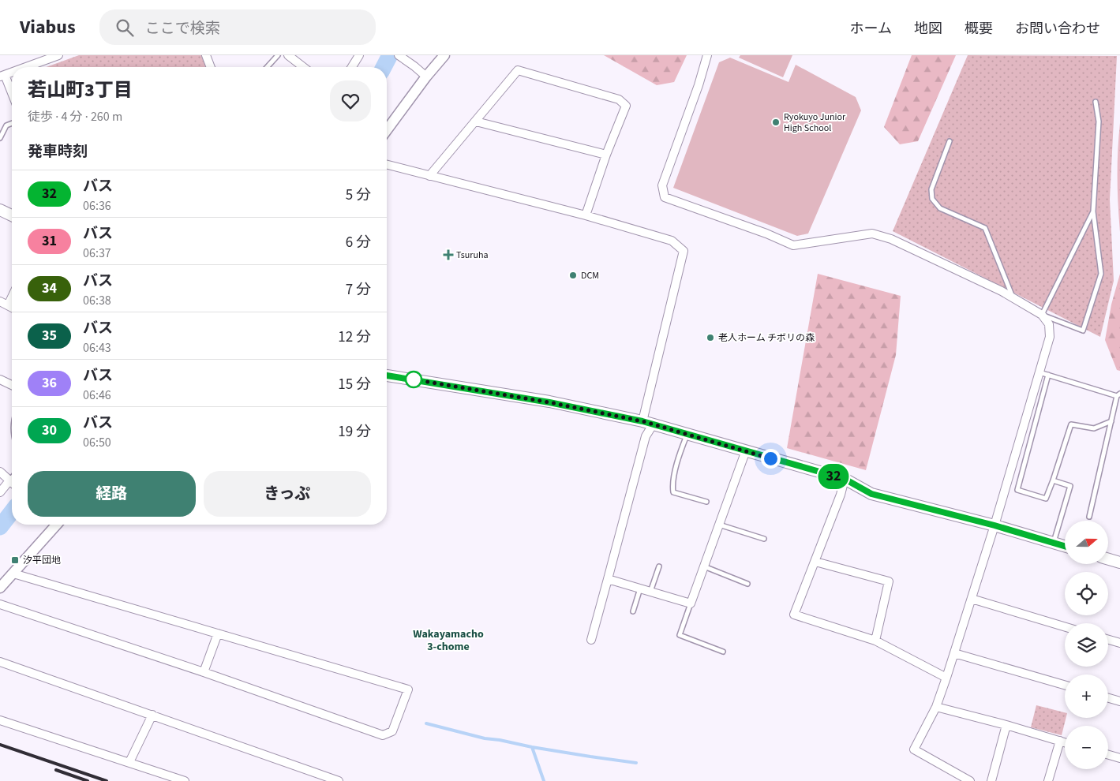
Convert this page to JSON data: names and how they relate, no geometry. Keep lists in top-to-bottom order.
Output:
{
  "districts": ["Wakayamacho 3-chome"],
  "places": {
    "other": ["Ryokuyo Junior High School", "DCM", "老人ホーム チボリの森"],
    "health": ["Tsuruha"],
    "transit": ["汐平団地"]
  },
  "lines": ["bus line 32"],
  "north": "right",
  "page": {
    "header": "Viabus",
    "search": "ここで検索",
    "nav": [
      "ホーム",
      "地図",
      "概要",
      "お問い合わせ"
    ],
    "on_map": "32",
    "heading": [
      ["若山町3丁目", "徒歩 · 4 分 · 260 m"],
      "発車時刻"
    ],
    "list": [
      {
        "mark": "32",
        "name": "バス",
        "note": "06:36",
        "value": "5 分"
      },
      {
        "mark": "31",
        "name": "バス",
        "note": "06:37",
        "value": "6 分"
      },
      {
        "mark": "34",
        "name": "バス",
        "note": "06:38",
        "value": "7 分"
      },
      {
        "mark": "35",
        "name": "バス",
        "note": "06:43",
        "value": "12 分"
      },
      {
        "mark": "36",
        "name": "バス",
        "note": "06:46",
        "value": "15 分"
      },
      {
        "mark": "30",
        "name": "バス",
        "note": "06:50",
        "value": "19 分"
      }
    ],
    "buttons": ["経路", "きっぷ"],
    "map_buttons": ["+", "−"]
  }
}
